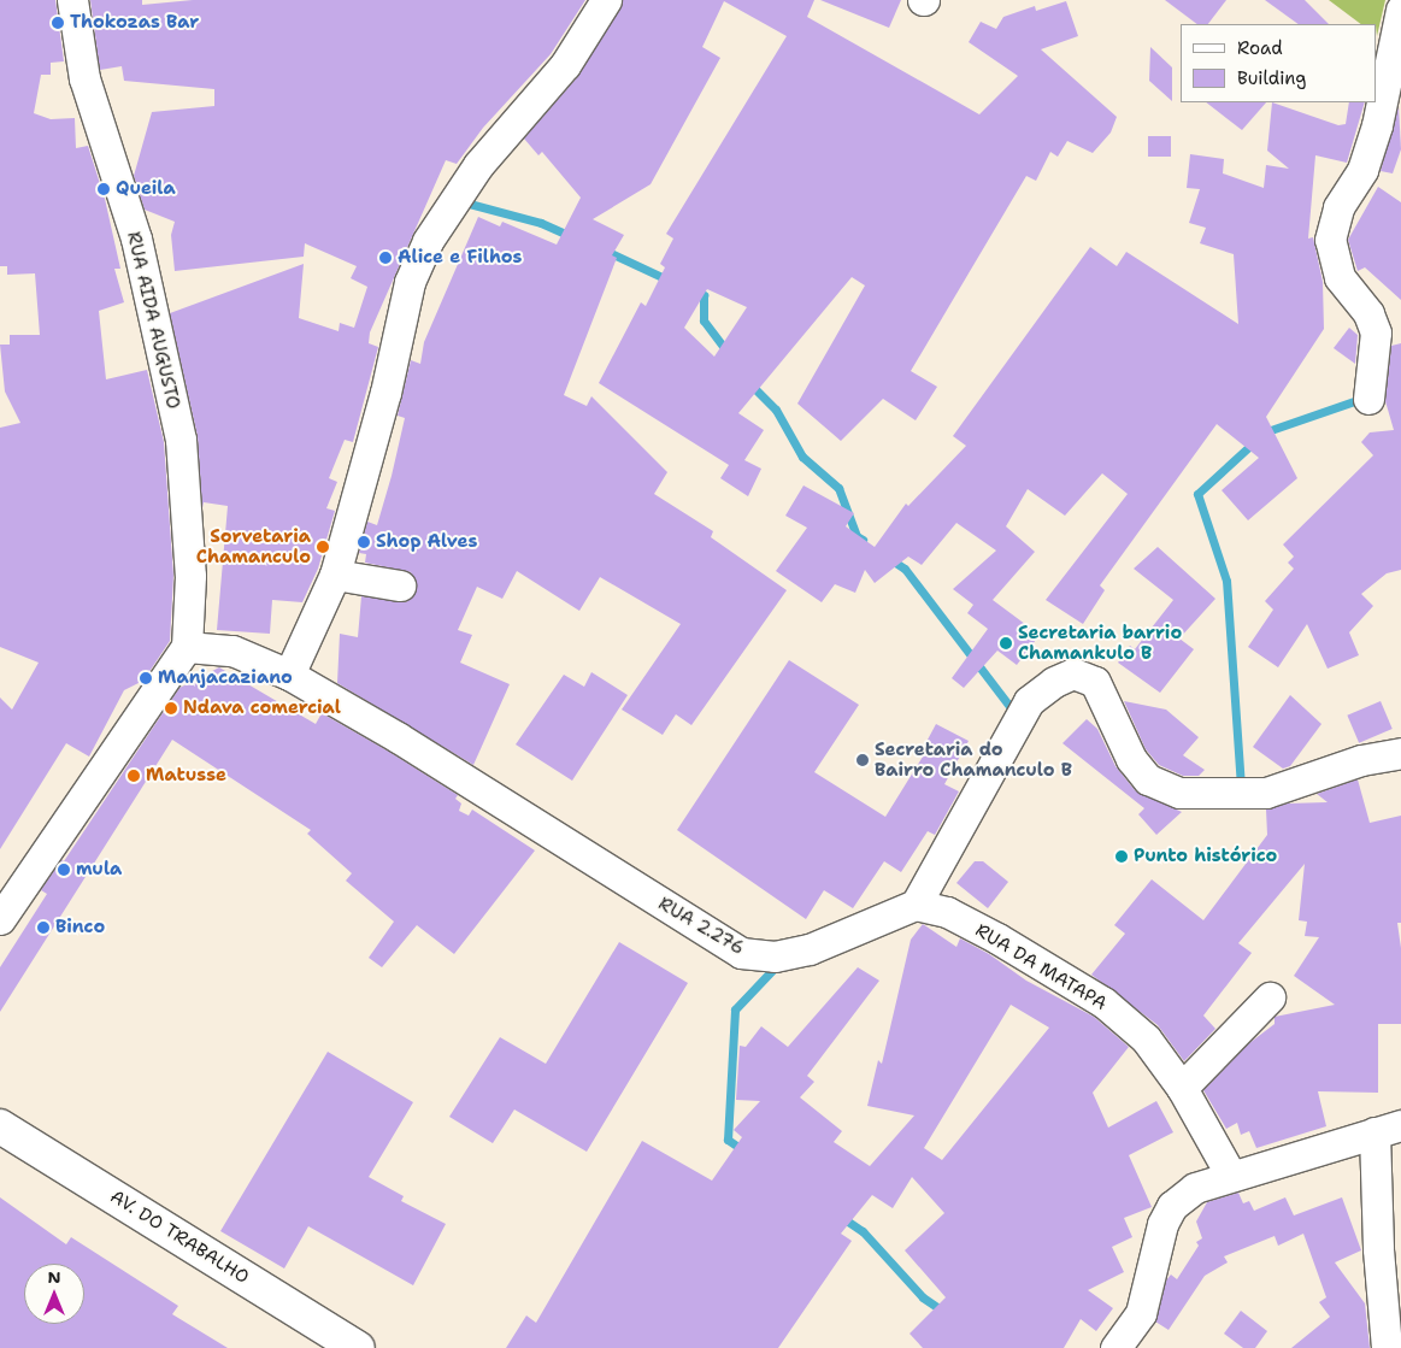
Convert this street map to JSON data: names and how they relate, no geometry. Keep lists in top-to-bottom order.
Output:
{
  "streets": {
    "main road": ["AV. DO TRABALHO"],
    "street": ["RUA AIDA AUGUSTO", "RUA 2.276", "RUA DA MATAPA"]
  },
  "crossings": [
    ["RUA AIDA AUGUSTO", "RUA 2.276"],
    ["RUA 2.276", "RUA DA MATAPA"]
  ],
  "places": [
    "Thokozas Bar",
    "Queila",
    "Alice e Filhos",
    "Shop Alves",
    "Sorvetaria Chamanculo",
    "Secretaria barrio Chamankulo B",
    "Manjacaziano",
    "Ndava comercial",
    "Secretaria do Bairro Chamanculo B",
    "Matusse",
    "Punto histórico",
    "mula",
    "Binco"
  ],
  "legend": ["Road", "Building"],
  "north": "top"
}
